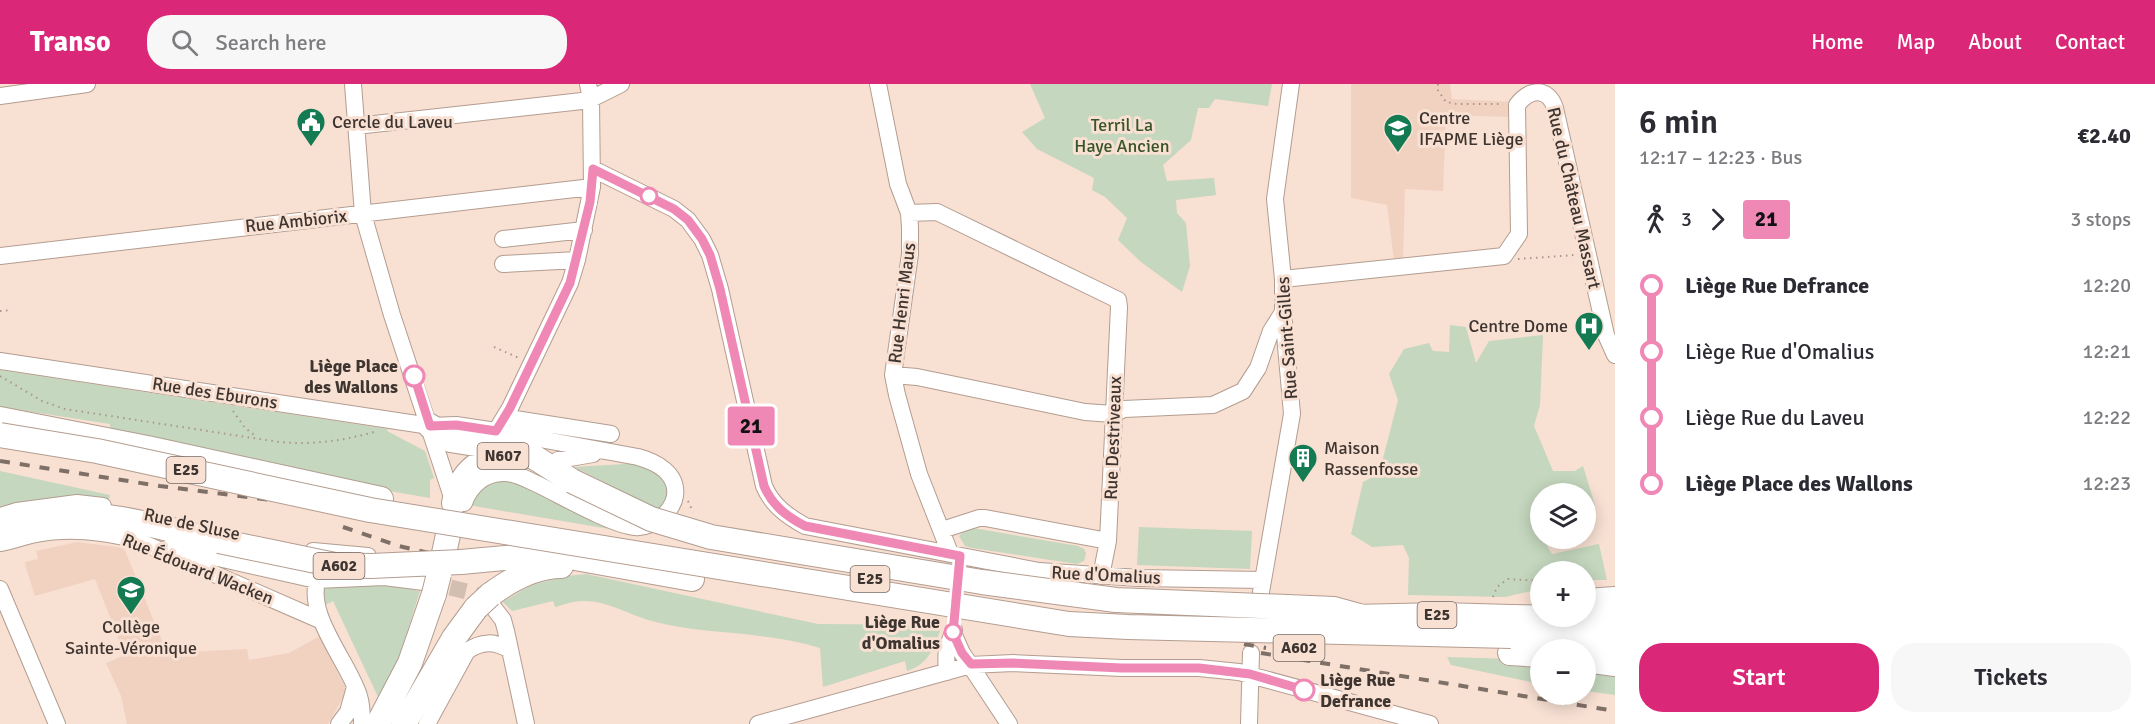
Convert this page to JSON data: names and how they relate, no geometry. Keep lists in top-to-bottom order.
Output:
{
  "streets": {
    "highway": ["N607", "E25", "A602"],
    "street": [
      "Rue du Château Massart",
      "Rue Ambiorix",
      "Rue Henri Maus",
      "Rue Saint-Gilles",
      "Rue des Eburons",
      "Rue Destriveaux",
      "Rue de Sluse",
      "Rue Édouard Wacken",
      "Rue d'Omalius"
    ]
  },
  "crossings": [
    ["Rue du Château Massart", "Rue Saint-Gilles"],
    ["Rue Henri Maus", "Rue Destriveaux"],
    ["Rue Henri Maus", "Rue d'Omalius"],
    ["Rue Saint-Gilles", "Rue d'Omalius"],
    ["Rue des Eburons", "N607"],
    ["Rue des Eburons", "A602"],
    ["Rue Destriveaux", "A602"],
    ["Rue Destriveaux", "Rue d'Omalius"],
    ["N607", "A602"],
    ["E25", "A602"],
    ["Rue de Sluse", "Rue Édouard Wacken"],
    ["A602", "Rue Édouard Wacken"],
    ["A602", "Rue d'Omalius"]
  ],
  "parks": ["Terril La Haye Ancien"],
  "places": {
    "public building": ["Cercle du Laveu"],
    "school or university": ["Centre IFAPME Liège", "Collège Sainte-Véronique"],
    "hospital": ["Centre Dome"],
    "other": ["Liège Place des Wallons", "Liège Rue d'Omalius", "Liège Rue Defrance"],
    "building": ["Maison Rassenfosse"]
  },
  "lines": ["bus line 21"],
  "page": {
    "header": "Transo",
    "search": "Search here",
    "nav": [
      "Home",
      "Map",
      "About",
      "Contact"
    ],
    "on_map": "21",
    "heading": ["6 min", "12:17 – 12:23 · Bus", "€2.40"],
    "legs": ["3", "21", "3 stops"],
    "list": [
      {
        "name": "Liège Rue Defrance",
        "value": "12:20"
      },
      {
        "name": "Liège Rue d'Omalius",
        "value": "12:21"
      },
      {
        "name": "Liège Rue du Laveu",
        "value": "12:22"
      },
      {
        "name": "Liège Place des Wallons",
        "value": "12:23"
      }
    ],
    "map_buttons": ["+", "−"],
    "buttons": ["Start", "Tickets"]
  }
}
